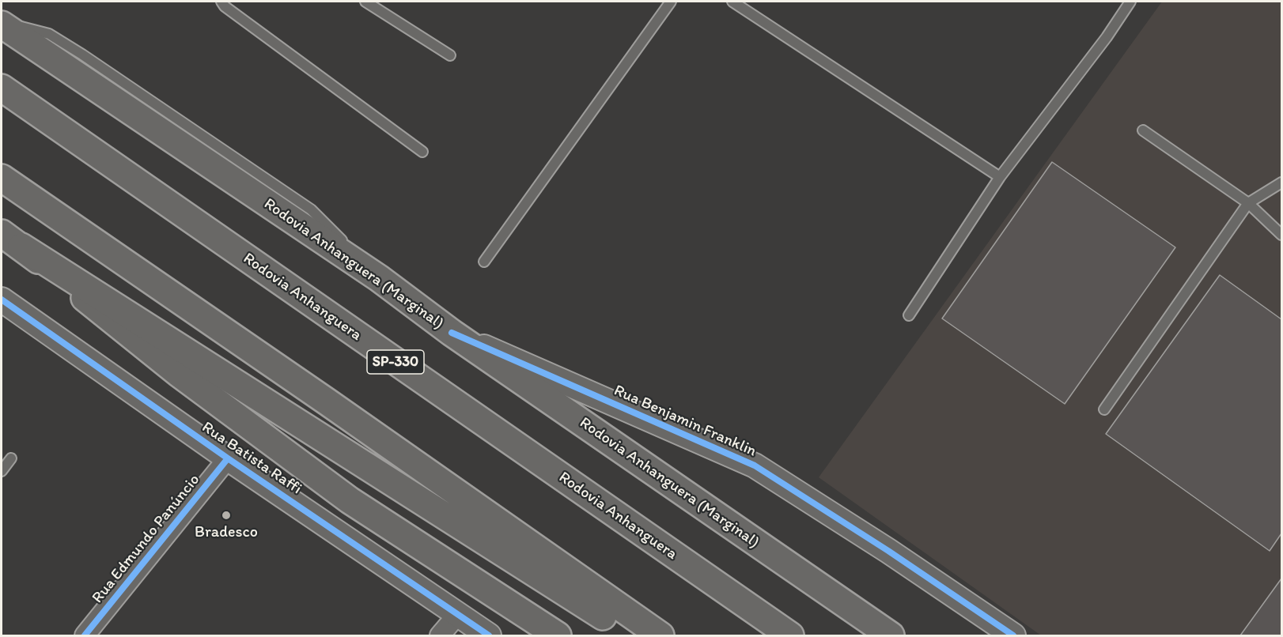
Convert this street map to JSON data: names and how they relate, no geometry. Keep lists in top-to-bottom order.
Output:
{
  "streets": {
    "highway": ["Rodovia Anhanguera (Marginal)", "Rodovia Anhanguera", "SP-330"],
    "street": ["Rua Benjamin Franklin", "Rua Batista Raffi", "Rua Edmundo Panúncio"]
  },
  "crossings": [
    ["Rodovia Anhanguera (Marginal)", "Rua Benjamin Franklin"],
    ["Rua Batista Raffi", "Rua Edmundo Panúncio"]
  ],
  "places": ["Bradesco"]
}
